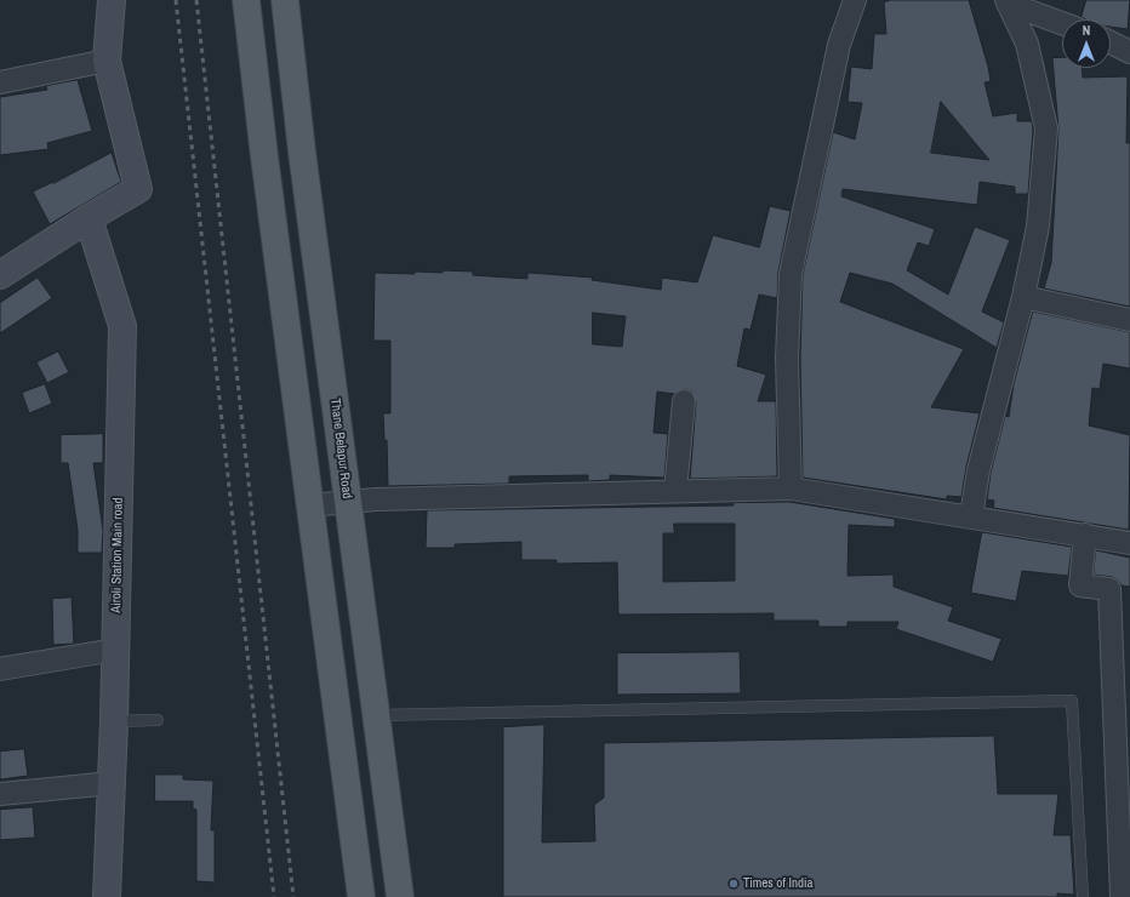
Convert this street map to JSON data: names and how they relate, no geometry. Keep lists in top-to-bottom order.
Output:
{
  "streets": {
    "main road": ["Thane Belapur Road"],
    "street": ["Airoli Station Main road"]
  },
  "places": ["Times of India"],
  "north": "top"
}
